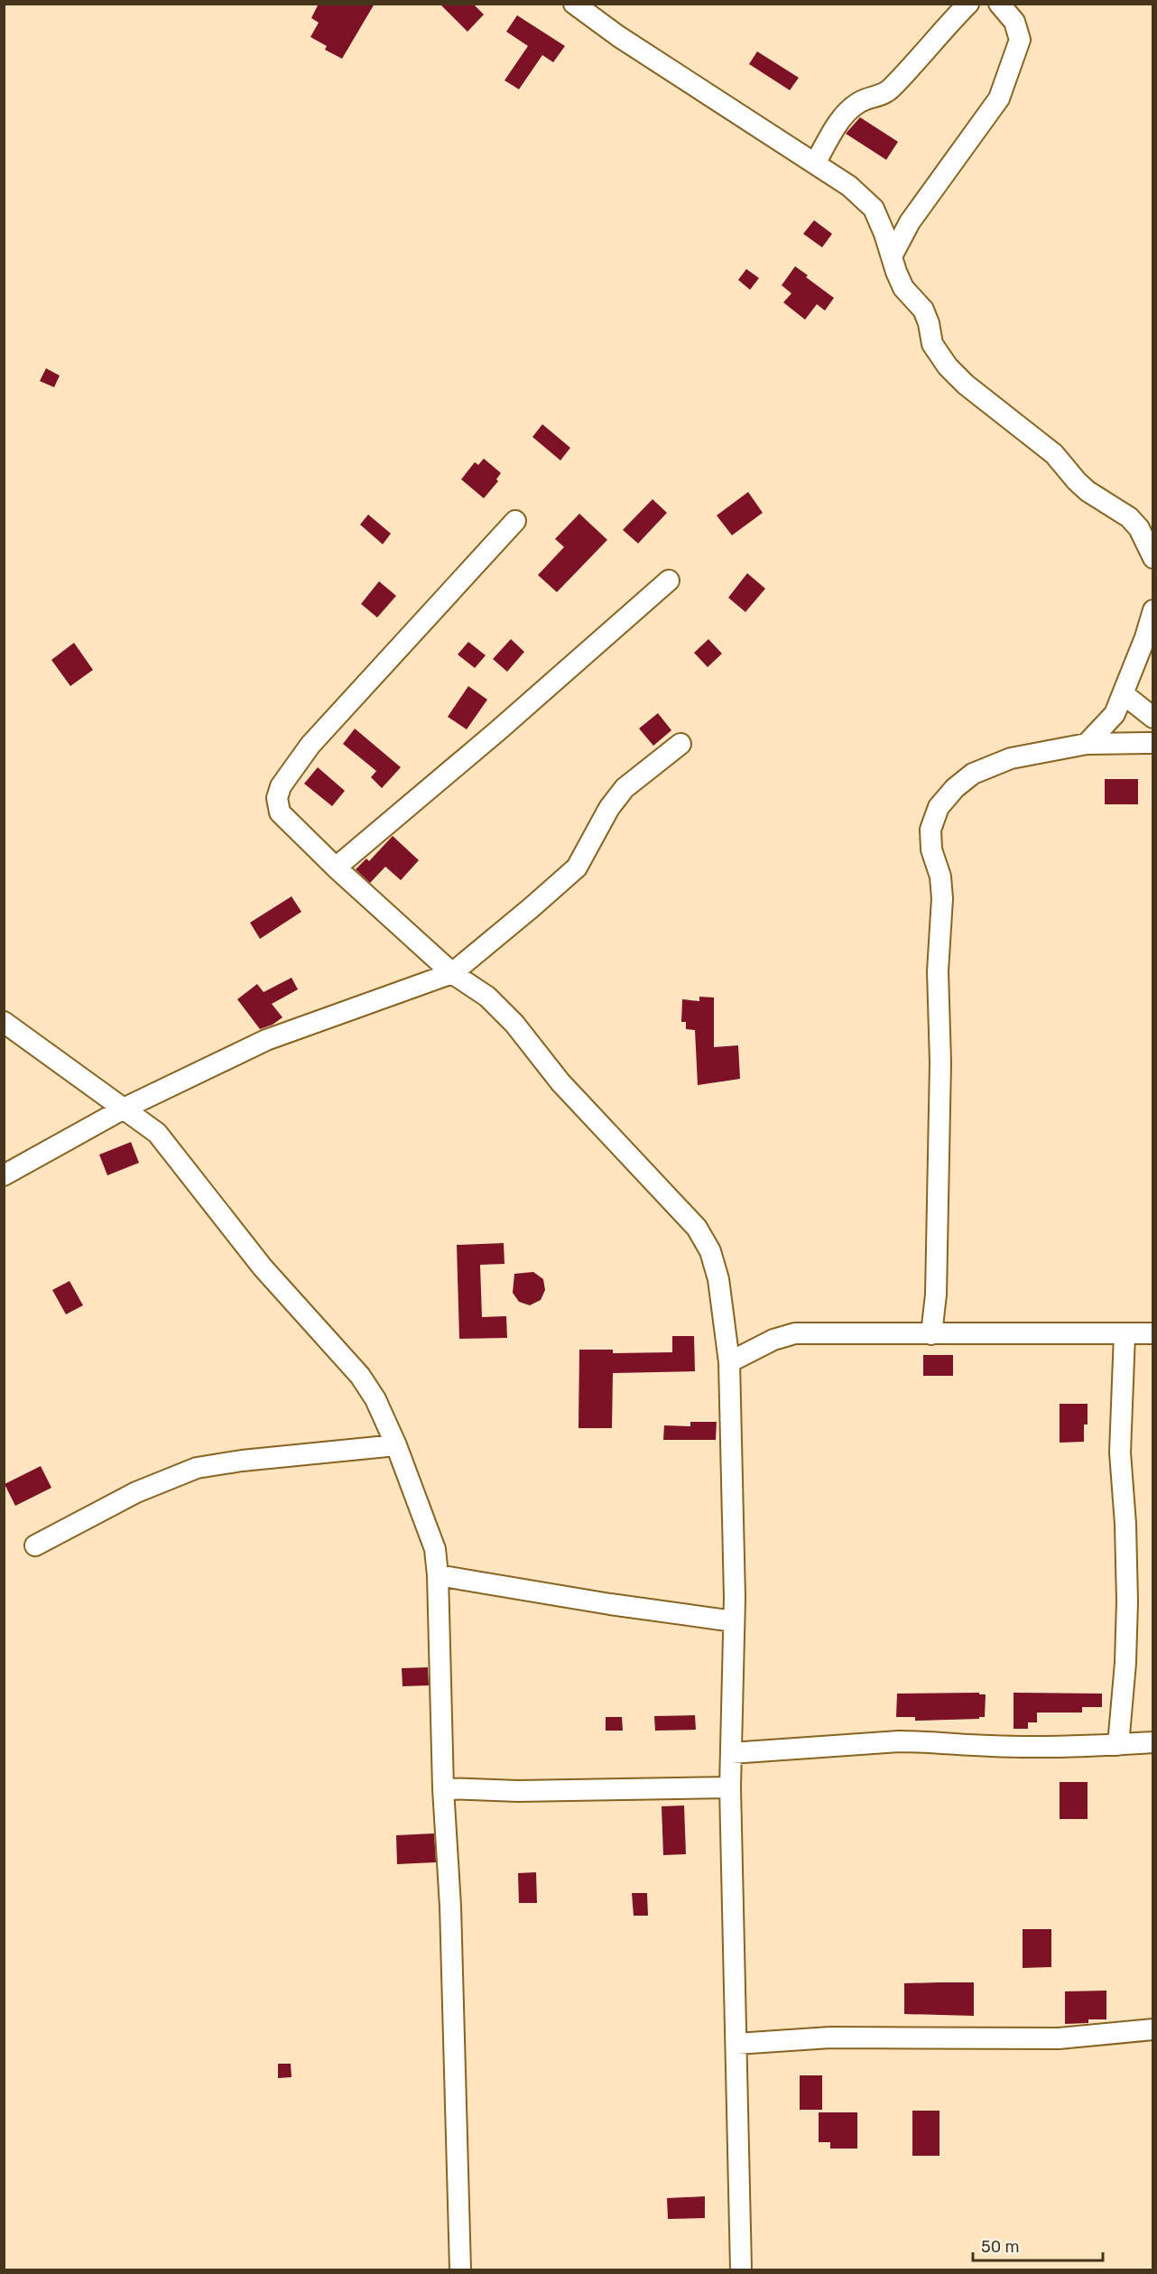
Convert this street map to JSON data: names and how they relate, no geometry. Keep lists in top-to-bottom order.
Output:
{
  "scale_bar": "50 m"
}
